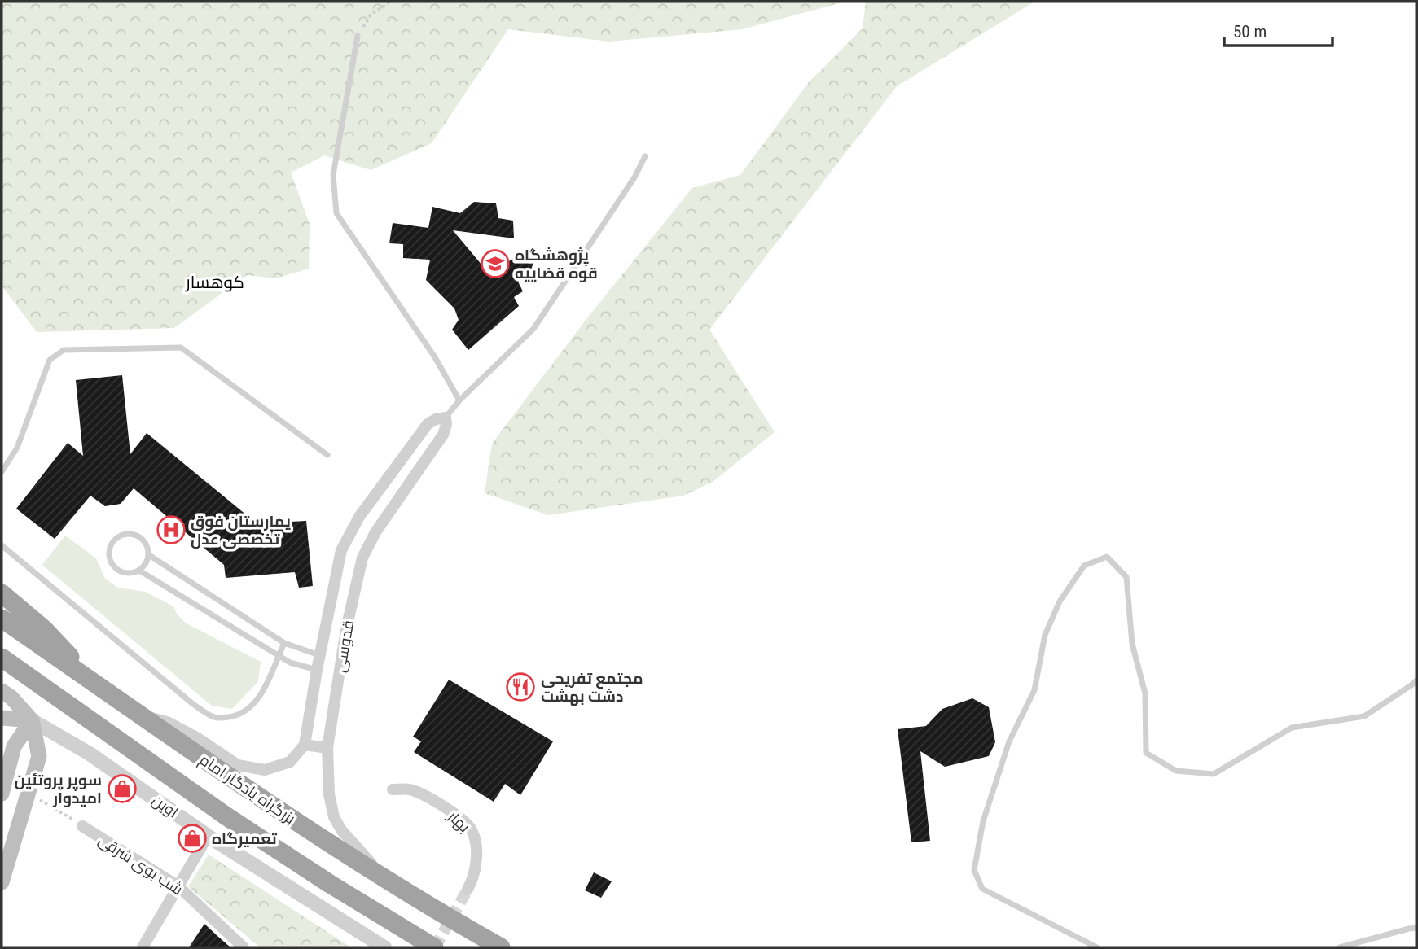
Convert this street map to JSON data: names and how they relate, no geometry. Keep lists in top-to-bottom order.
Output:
{
  "streets": {
    "highway": ["بزرگراه یادگار امام"],
    "main road": ["اوین"],
    "street": ["قدوسی", "بهار", "شب بوی شرقی"]
  },
  "crossings": [
    ["قدوسی", "بزرگراه یادگار امام"]
  ],
  "districts": ["کوهسار"],
  "places": {
    "school or university": ["پژوهشگاه قوه قضاییه"],
    "hospital": ["یمارستان فوق تخصصی عدل"],
    "restaurant": ["مجتمع تفریحی دشت بهشت"],
    "shop": ["سوپر پروتئین امیدوار", "تعمیرگاه"]
  },
  "scale_bar": "50 m"
}
